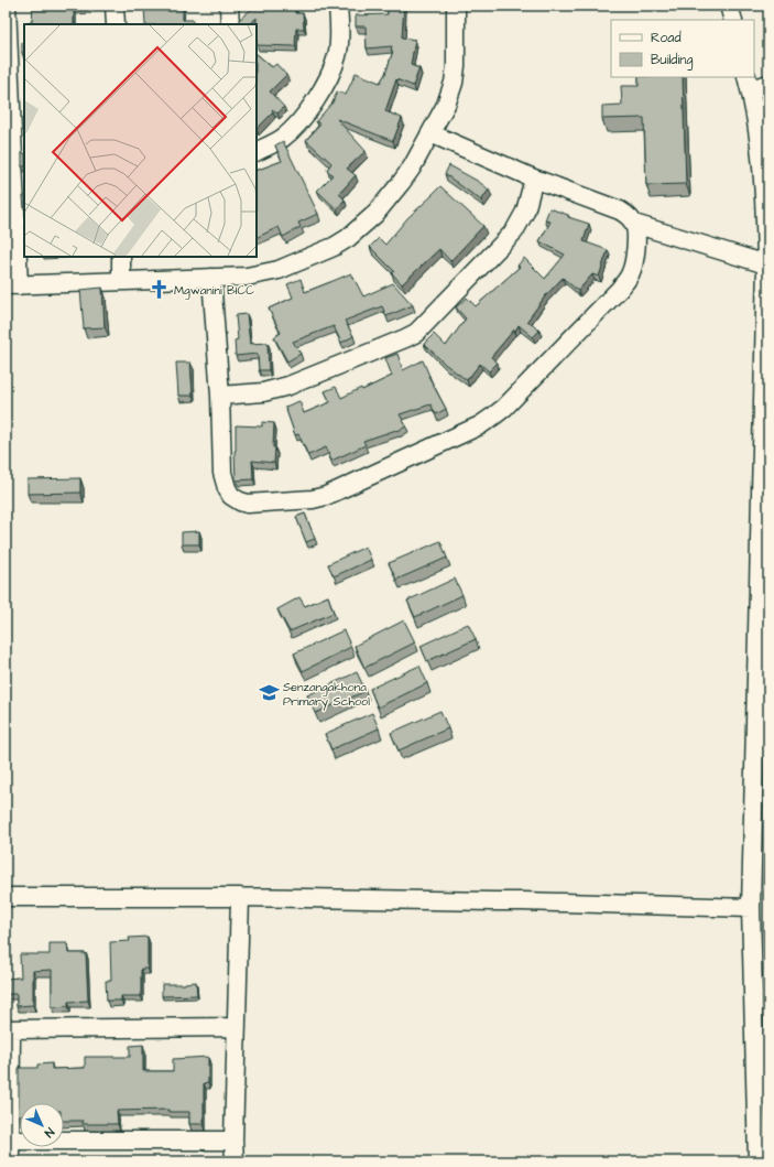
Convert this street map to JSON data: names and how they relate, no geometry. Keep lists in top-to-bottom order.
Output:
{
  "places": {
    "church": ["Mgwanini BICC"],
    "school or university": ["Senzangakhona Primary School"]
  },
  "legend": ["Road", "Building"],
  "north": "bottom right"
}
